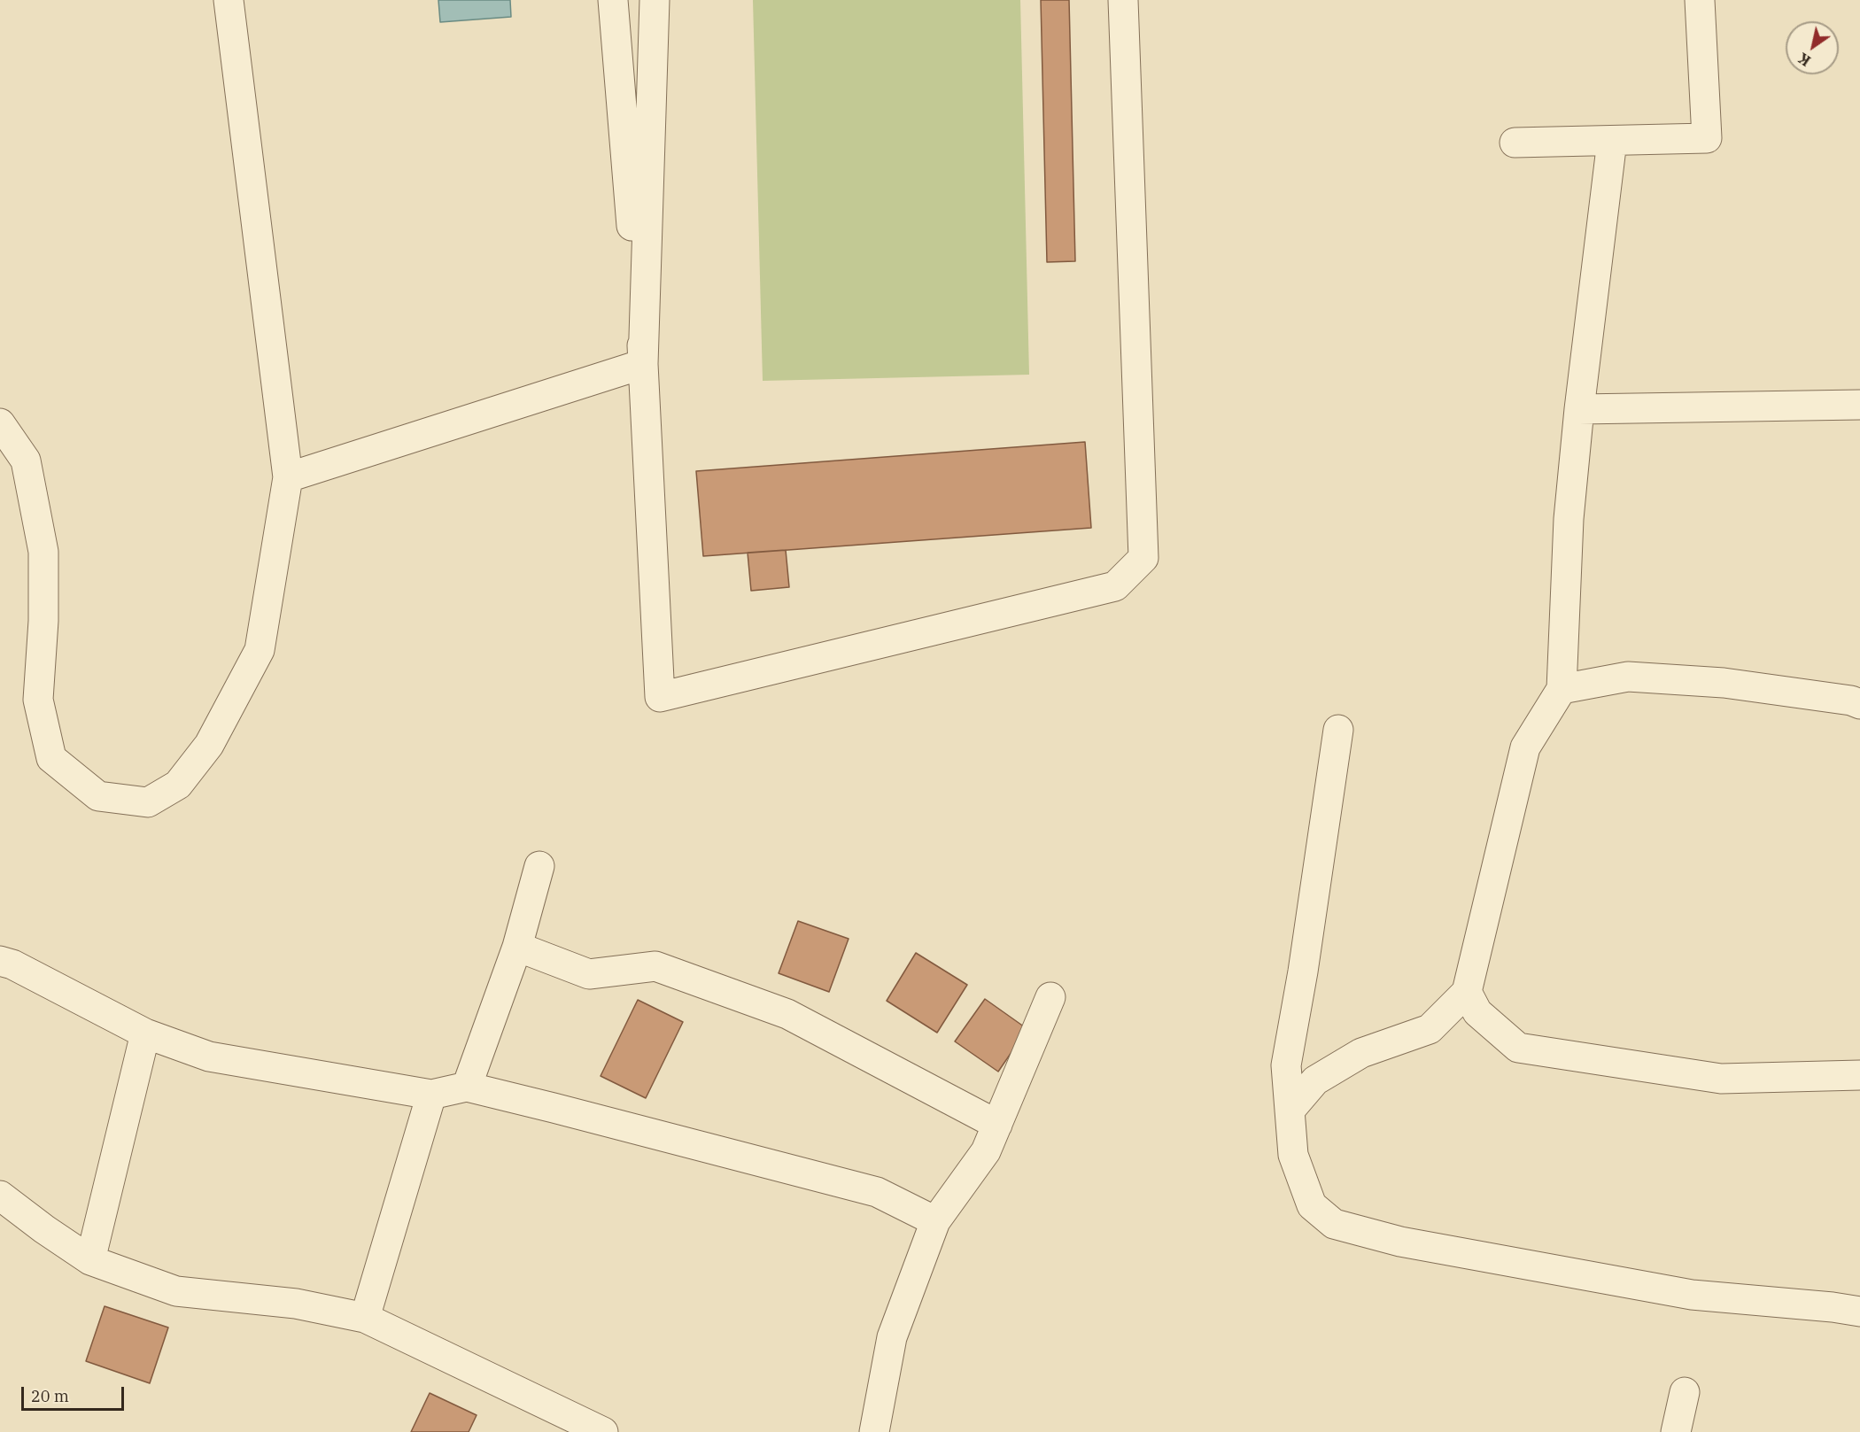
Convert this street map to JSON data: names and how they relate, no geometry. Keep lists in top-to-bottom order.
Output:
{
  "scale_bar": "20 m",
  "north": "bottom left"
}
